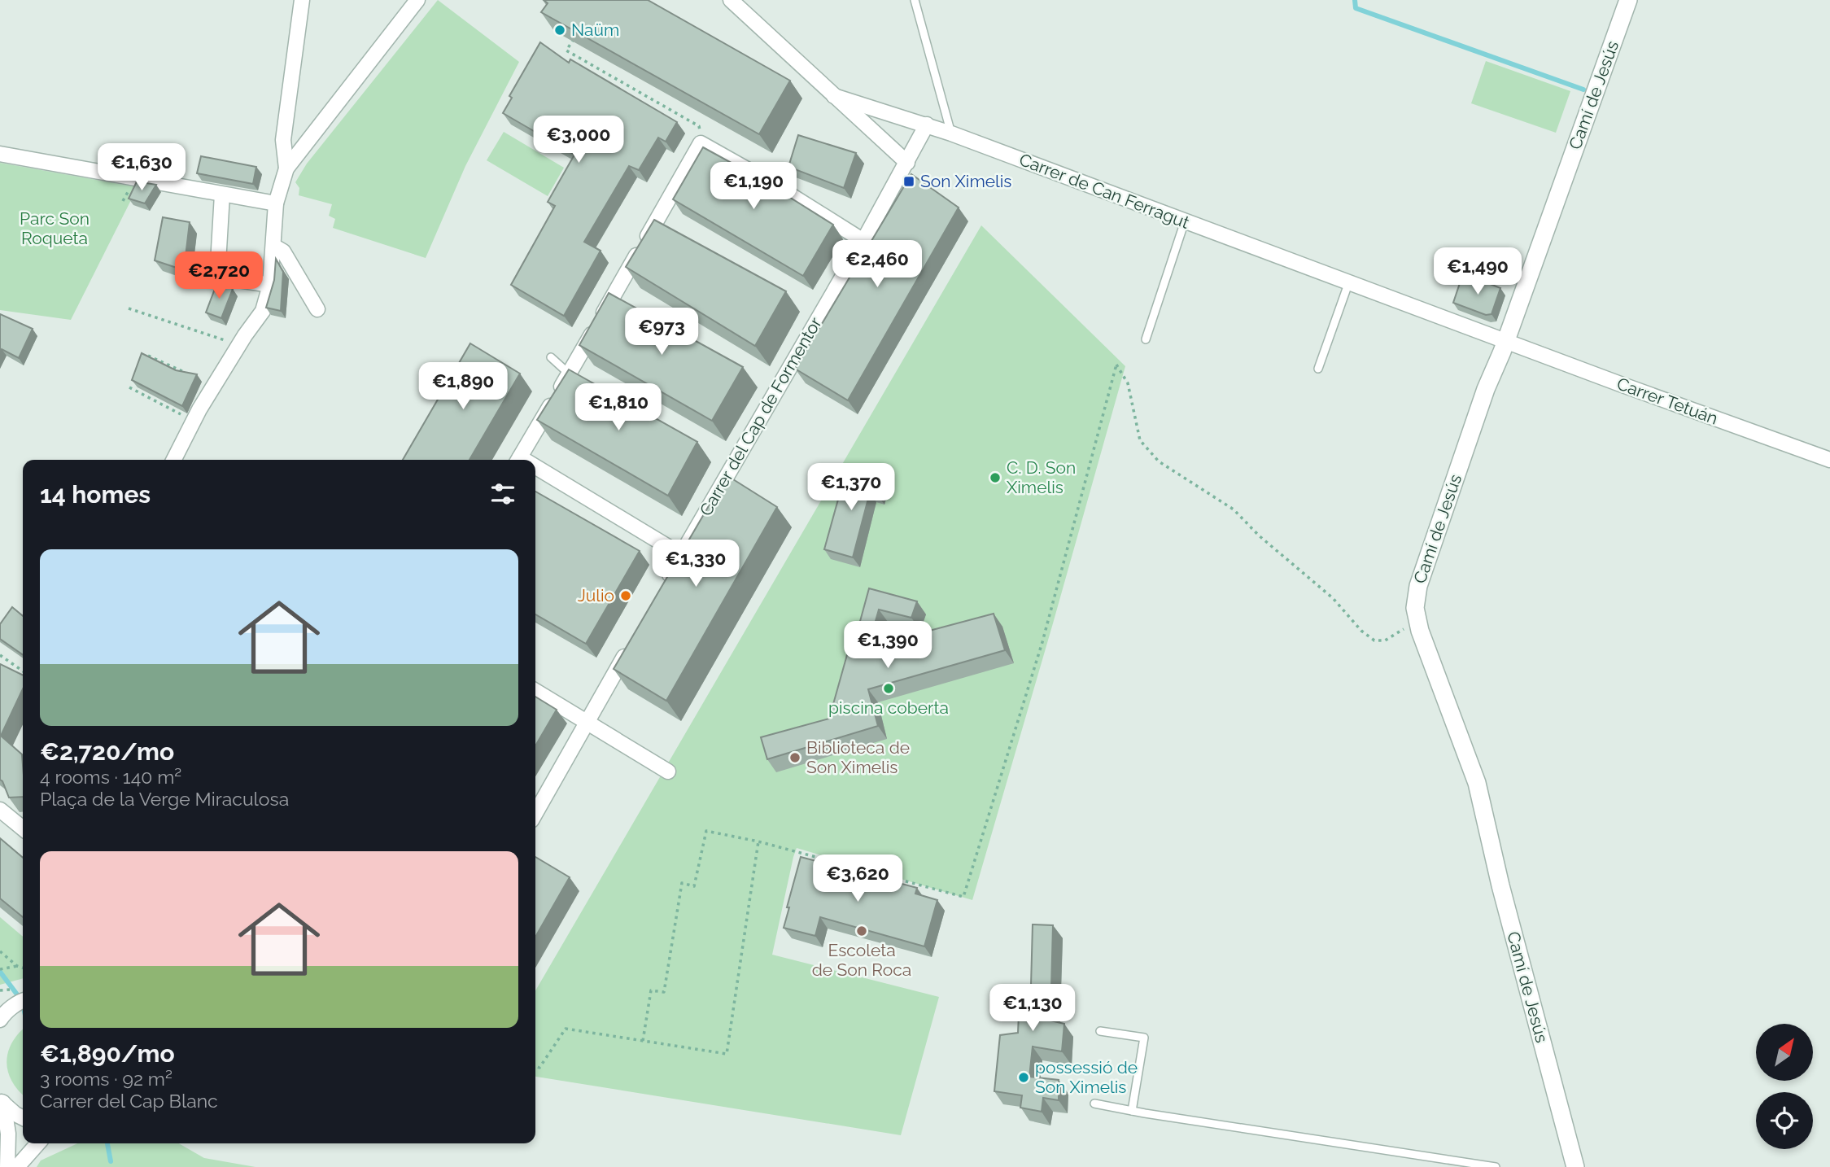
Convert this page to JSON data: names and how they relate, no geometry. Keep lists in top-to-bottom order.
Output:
{
  "streets": {
    "street": [
      "Camí de Jesús",
      "Carrer de Can Ferragut",
      "Carrer Tetuán",
      "Carrer del Cap de Formentor"
    ]
  },
  "crossings": [
    ["Camí de Jesús", "Carrer de Can Ferragut"],
    ["Camí de Jesús", "Carrer Tetuán"],
    ["Carrer de Can Ferragut", "Carrer Tetuán"]
  ],
  "parks": ["Parc Son Roqueta"],
  "places": {
    "other": [
      "Naüm",
      "C. D. Son Ximelis",
      "Julio",
      "piscina coberta",
      "Biblioteca de Son Ximelis",
      "Escoleta de Son Roca",
      "possessió de Son Ximelis"
    ],
    "transit": ["Son Ximelis"]
  },
  "north": "top right",
  "page": {
    "price": [
      "€3,000",
      "€1,630",
      "€1,190",
      "€2,460",
      "€1,490",
      "€2,720",
      "€973",
      "€1,890",
      "€1,810",
      "€1,370",
      "€1,330",
      "€1,390",
      "€3,620",
      "€1,130"
    ],
    "heading": "14 homes",
    "list": [
      {
        "name": "€2,720/mo",
        "note": "4 rooms · 140 m² · Plaça de la Verge Miraculosa"
      },
      {
        "name": "€1,890/mo",
        "note": "3 rooms · 92 m² · Carrer del Cap Blanc"
      }
    ]
  }
}
